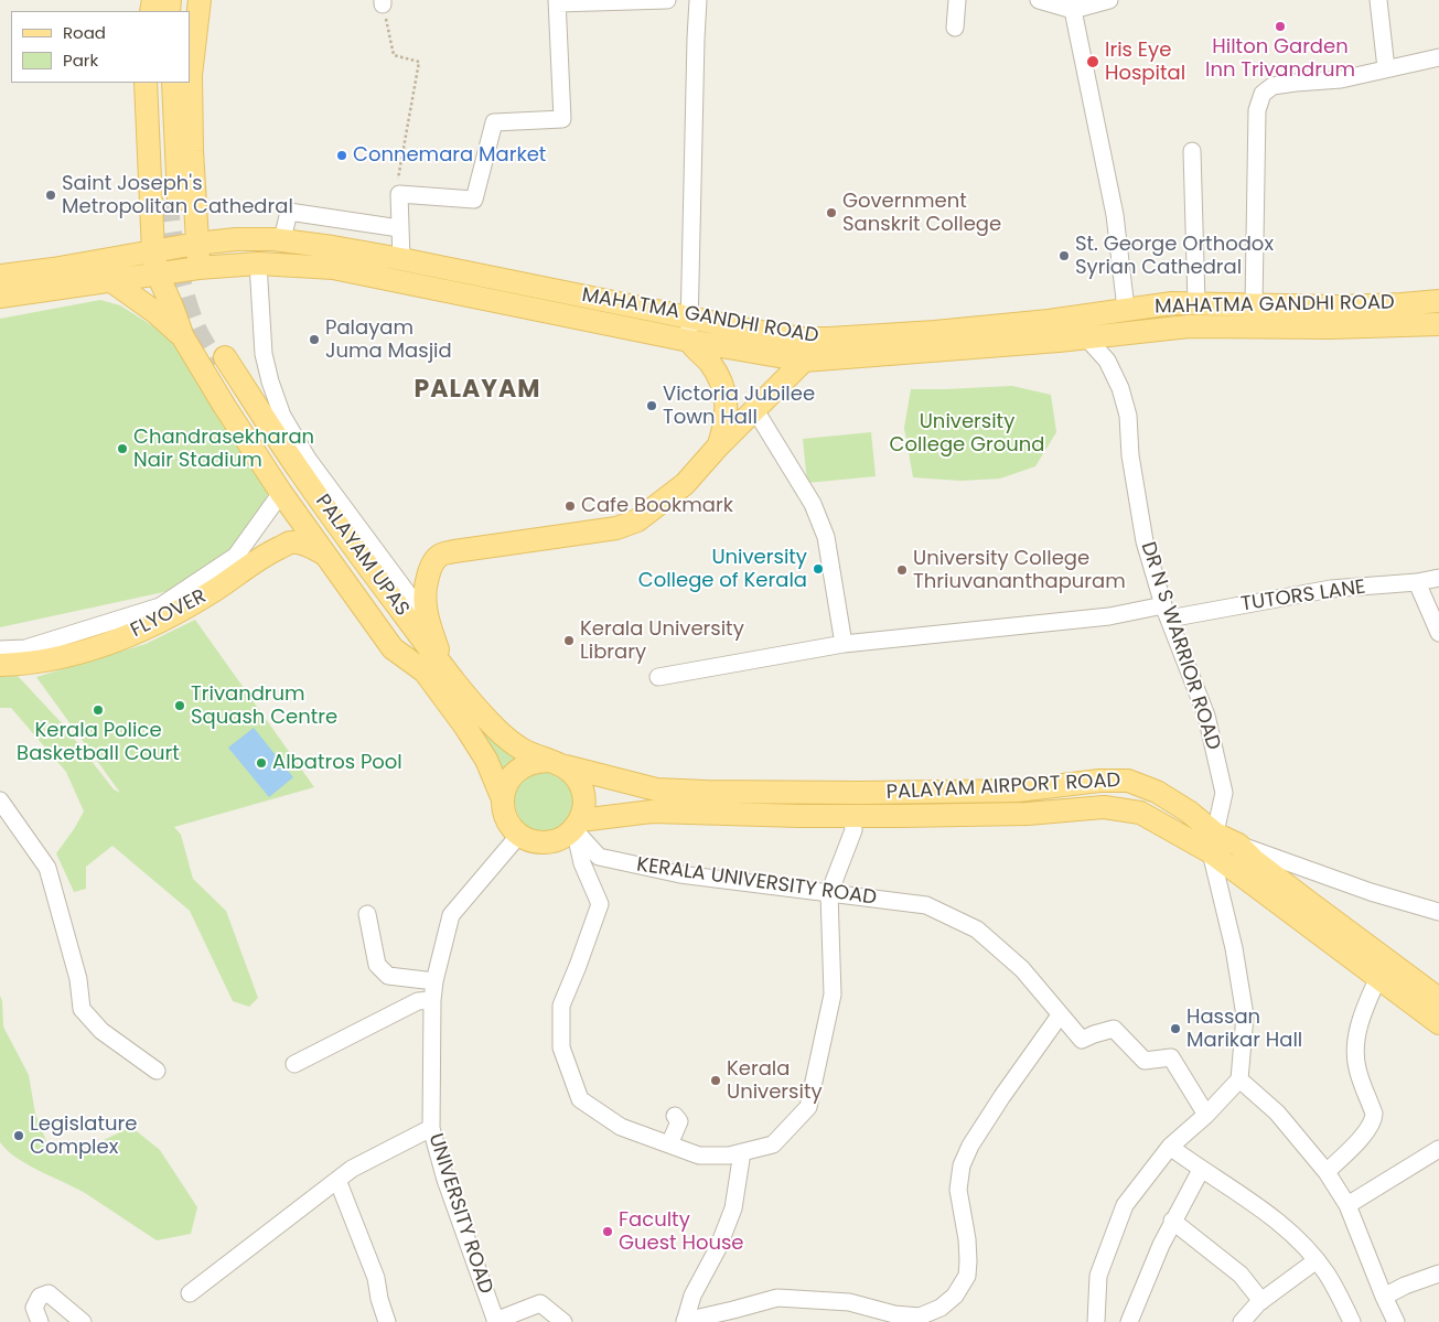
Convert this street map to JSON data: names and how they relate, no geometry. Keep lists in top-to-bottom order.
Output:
{
  "streets": {
    "main road": [
      "MAHATMA GANDHI ROAD",
      "PALAYAM UPAS",
      "FLYOVER",
      "PALAYAM AIRPORT ROAD"
    ],
    "street": [
      "TUTORS LANE",
      "DR N S WARRIOR ROAD",
      "KERALA UNIVERSITY ROAD",
      "UNIVERSITY ROAD"
    ]
  },
  "crossings": [
    ["MAHATMA GANDHI ROAD", "DR N S WARRIOR ROAD"],
    ["PALAYAM UPAS", "PALAYAM AIRPORT ROAD"],
    ["TUTORS LANE", "DR N S WARRIOR ROAD"],
    ["DR N S WARRIOR ROAD", "PALAYAM AIRPORT ROAD"],
    ["PALAYAM AIRPORT ROAD", "KERALA UNIVERSITY ROAD"],
    ["PALAYAM AIRPORT ROAD", "UNIVERSITY ROAD"],
    ["KERALA UNIVERSITY ROAD", "UNIVERSITY ROAD"]
  ],
  "districts": ["PALAYAM"],
  "parks": ["University College Ground"],
  "places": [
    "Hilton Garden Inn Trivandrum",
    "Iris Eye Hospital",
    "Connemara Market",
    "Saint Joseph's Metropolitan Cathedral",
    "Government Sanskrit College",
    "St. George Orthodox Syrian Cathedral",
    "Palayam Juma Masjid",
    "Victoria Jubilee Town Hall",
    "Chandrasekharan Nair Stadium",
    "Cafe Bookmark",
    "University College of Kerala",
    "University College Thriuvananthapuram",
    "Kerala University Library",
    "Trivandrum Squash Centre",
    "Kerala Police Basketball Court",
    "Albatros Pool",
    "Hassan Marikar Hall",
    "Kerala University",
    "Legislature Complex",
    "Faculty Guest House"
  ],
  "legend": ["Road", "Park"]
}
